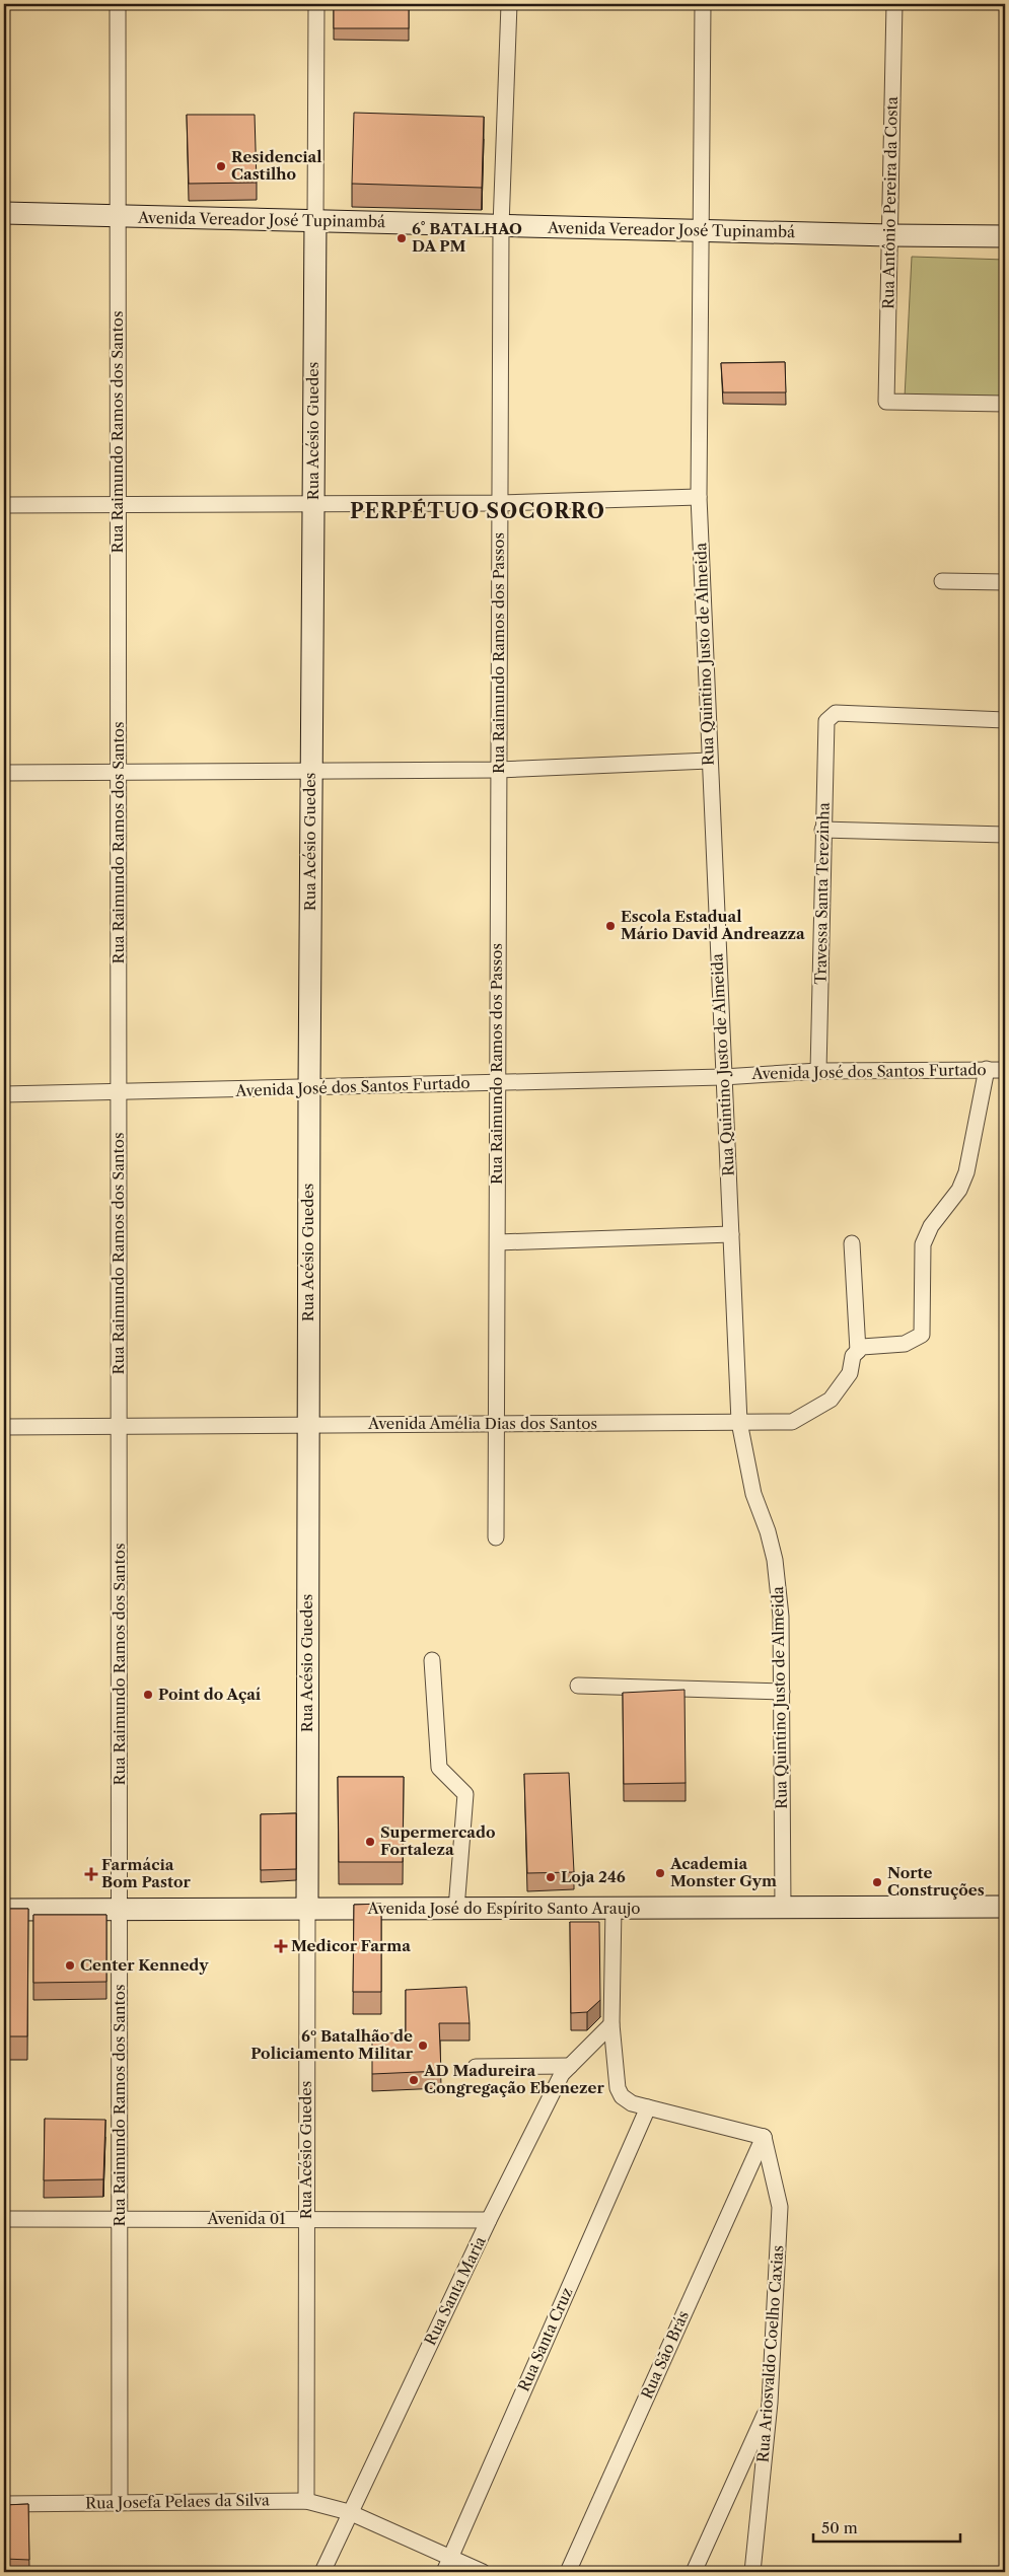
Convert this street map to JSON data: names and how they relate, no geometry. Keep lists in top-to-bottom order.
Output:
{
  "streets": {
    "street": [
      "Rua Antônio Pereira da Costa",
      "Avenida Vereador José Tupinambá",
      "Rua Acésio Guedes",
      "Rua Raimundo Ramos dos Santos",
      "Rua Raimundo Ramos dos Passos",
      "Rua Quintino Justo de Almeida",
      "Travessa Santa Terezinha",
      "Avenida José dos Santos Furtado",
      "Avenida Amélia Dias dos Santos",
      "Avenida José do Espírito Santo Araujo",
      "Avenida 01",
      "Rua Santa Maria",
      "Rua Santa Cruz",
      "Rua Ariosvaldo Coelho Caxias",
      "Rua São Brás",
      "Rua Josefa Pelaes da Silva"
    ]
  },
  "crossings": [
    ["Rua Antônio Pereira da Costa", "Avenida Vereador José Tupinambá"],
    ["Avenida Vereador José Tupinambá", "Rua Acésio Guedes"],
    ["Avenida Vereador José Tupinambá", "Rua Raimundo Ramos dos Santos"],
    ["Avenida Vereador José Tupinambá", "Rua Raimundo Ramos dos Passos"],
    ["Avenida Vereador José Tupinambá", "Rua Quintino Justo de Almeida"],
    ["Rua Acésio Guedes", "Avenida José dos Santos Furtado"],
    ["Rua Acésio Guedes", "Avenida Amélia Dias dos Santos"],
    ["Rua Acésio Guedes", "Avenida José do Espírito Santo Araujo"],
    ["Rua Acésio Guedes", "Avenida 01"],
    ["Rua Acésio Guedes", "Rua Josefa Pelaes da Silva"],
    ["Rua Raimundo Ramos dos Santos", "Avenida José dos Santos Furtado"],
    ["Rua Raimundo Ramos dos Santos", "Avenida Amélia Dias dos Santos"],
    ["Rua Raimundo Ramos dos Santos", "Avenida José do Espírito Santo Araujo"],
    ["Rua Raimundo Ramos dos Santos", "Avenida 01"],
    ["Rua Raimundo Ramos dos Santos", "Rua Josefa Pelaes da Silva"],
    ["Rua Raimundo Ramos dos Passos", "Avenida José dos Santos Furtado"],
    ["Rua Raimundo Ramos dos Passos", "Avenida Amélia Dias dos Santos"],
    ["Rua Quintino Justo de Almeida", "Avenida José dos Santos Furtado"],
    ["Rua Quintino Justo de Almeida", "Avenida Amélia Dias dos Santos"],
    ["Rua Quintino Justo de Almeida", "Avenida José do Espírito Santo Araujo"],
    ["Travessa Santa Terezinha", "Avenida José dos Santos Furtado"],
    ["Avenida 01", "Rua Santa Maria"],
    ["Rua Santa Maria", "Rua Josefa Pelaes da Silva"],
    ["Rua Santa Cruz", "Rua Josefa Pelaes da Silva"],
    ["Rua Ariosvaldo Coelho Caxias", "Rua São Brás"]
  ],
  "districts": ["PERPÉTUO SOCORRO"],
  "places": {
    "other": [
      "Residencial Castilho",
      "6° BATALHAO DA PM",
      "Escola Estadual Mário David Andreazza",
      "Point do Açaí",
      "Supermercado Fortaleza",
      "Academia Monster Gym",
      "Loja 246",
      "Norte Construções",
      "Center Kennedy",
      "6º Batalhão de Policiamento Militar",
      "AD Madureira Congregação Ebenezer"
    ],
    "health": ["Farmácia Bom Pastor", "Medicor Farma"]
  },
  "scale_bar": "50 m"
}
